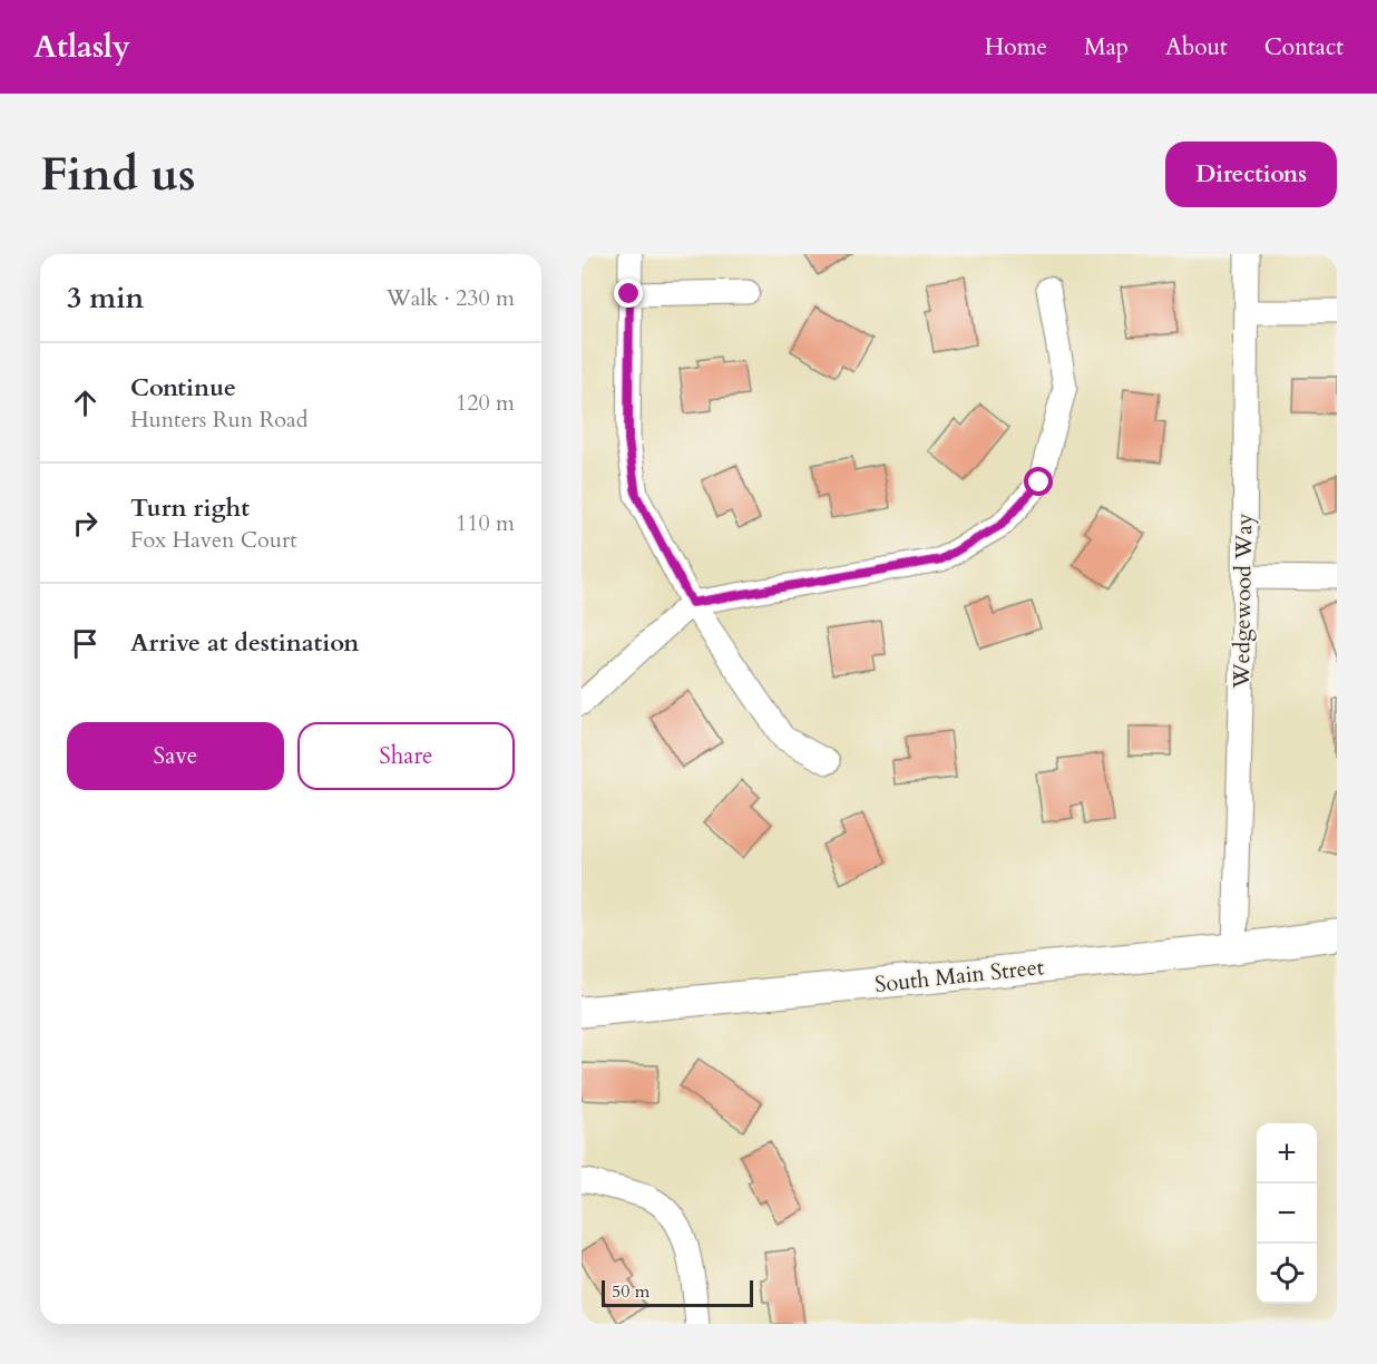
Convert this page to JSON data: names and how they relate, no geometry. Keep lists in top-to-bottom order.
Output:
{
  "streets": {
    "street": ["Wedgewood Way", "South Main Street"]
  },
  "crossings": [
    ["Wedgewood Way", "South Main Street"]
  ],
  "scale_bar": "50 m",
  "page": {
    "header": "Atlasly",
    "nav": [
      "Home",
      "Map",
      "About",
      "Contact"
    ],
    "buttons": [
      "Directions",
      ["Save", "Share"]
    ],
    "title": "Find us",
    "heading": ["3 min", "Walk · 230 m"],
    "list": [
      ["Continue", "Hunters Run Road", "120 m"],
      ["Turn right", "Fox Haven Court", "110 m"],
      "Arrive at destination"
    ],
    "map_buttons": ["+", "−"],
    "scale": "50 m"
  }
}
